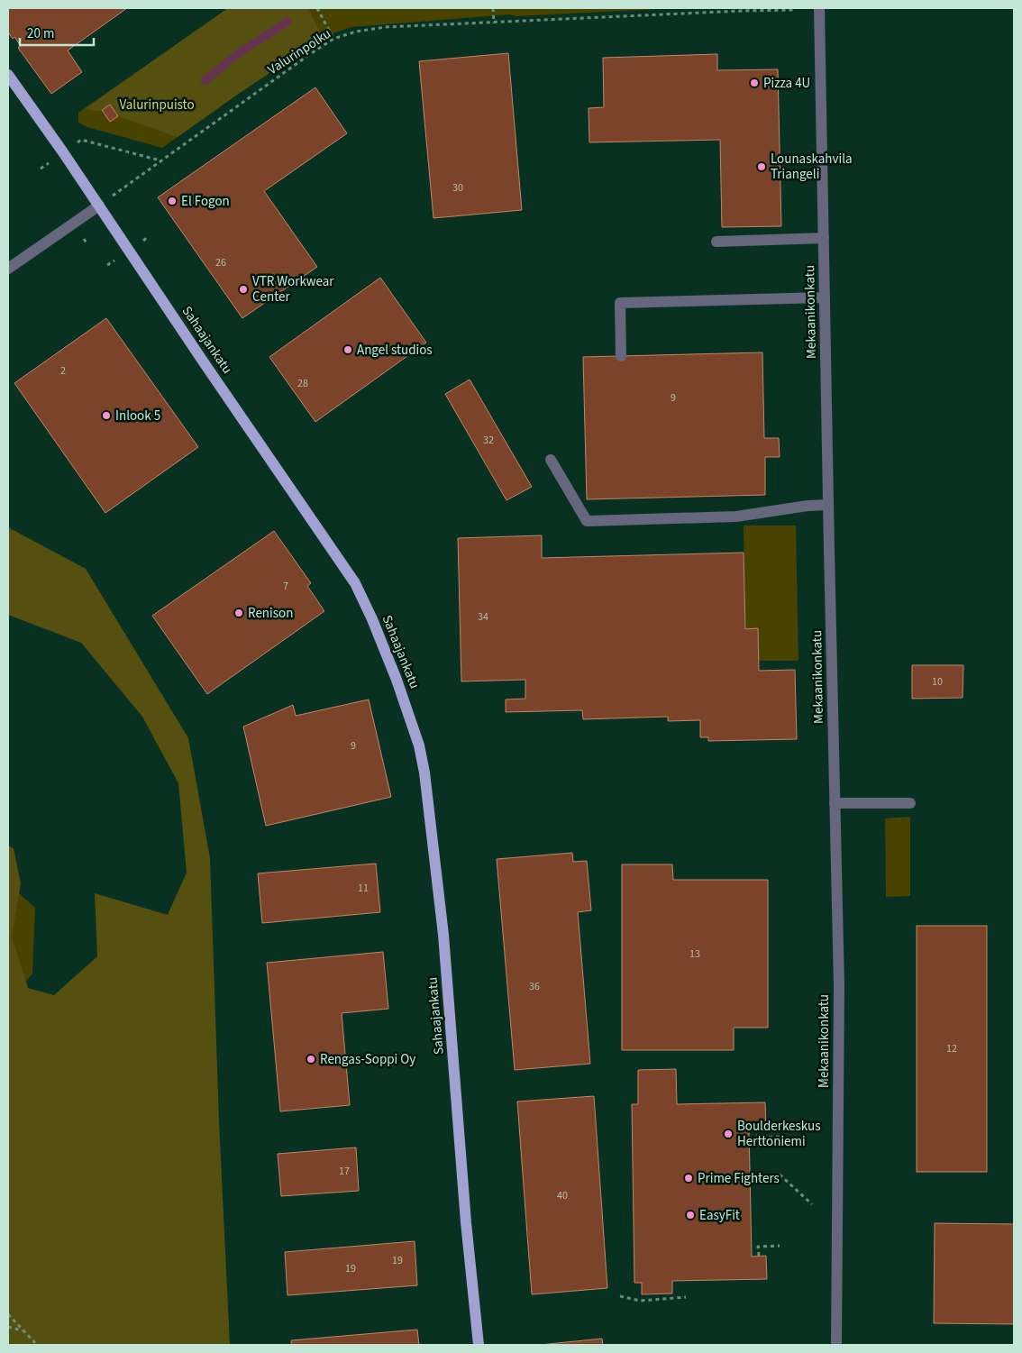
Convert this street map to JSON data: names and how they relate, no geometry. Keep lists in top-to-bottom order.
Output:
{
  "streets": {
    "main road": ["Sahaajankatu"],
    "street": ["Mekaanikonkatu"],
    "path": ["Valurinpolku"]
  },
  "parks": ["Valurinpuisto"],
  "places": [
    "Pizza 4U",
    "Lounaskahvila Triangeli",
    "El Fogon",
    "VTR Workwear Center",
    "Angel studios",
    "Inlook 5",
    "Renison",
    "Rengas-Soppi Oy",
    "Boulderkeskus Herttoniemi",
    "Prime Fighters",
    "EasyFit"
  ],
  "house_numbers": [
    "30",
    "26",
    "2",
    "28",
    "9",
    "32",
    "7",
    "34",
    "10",
    "9",
    "11",
    "13",
    "36",
    "12",
    "17",
    "40",
    "19",
    "19"
  ],
  "scale_bar": "20 m"
}
